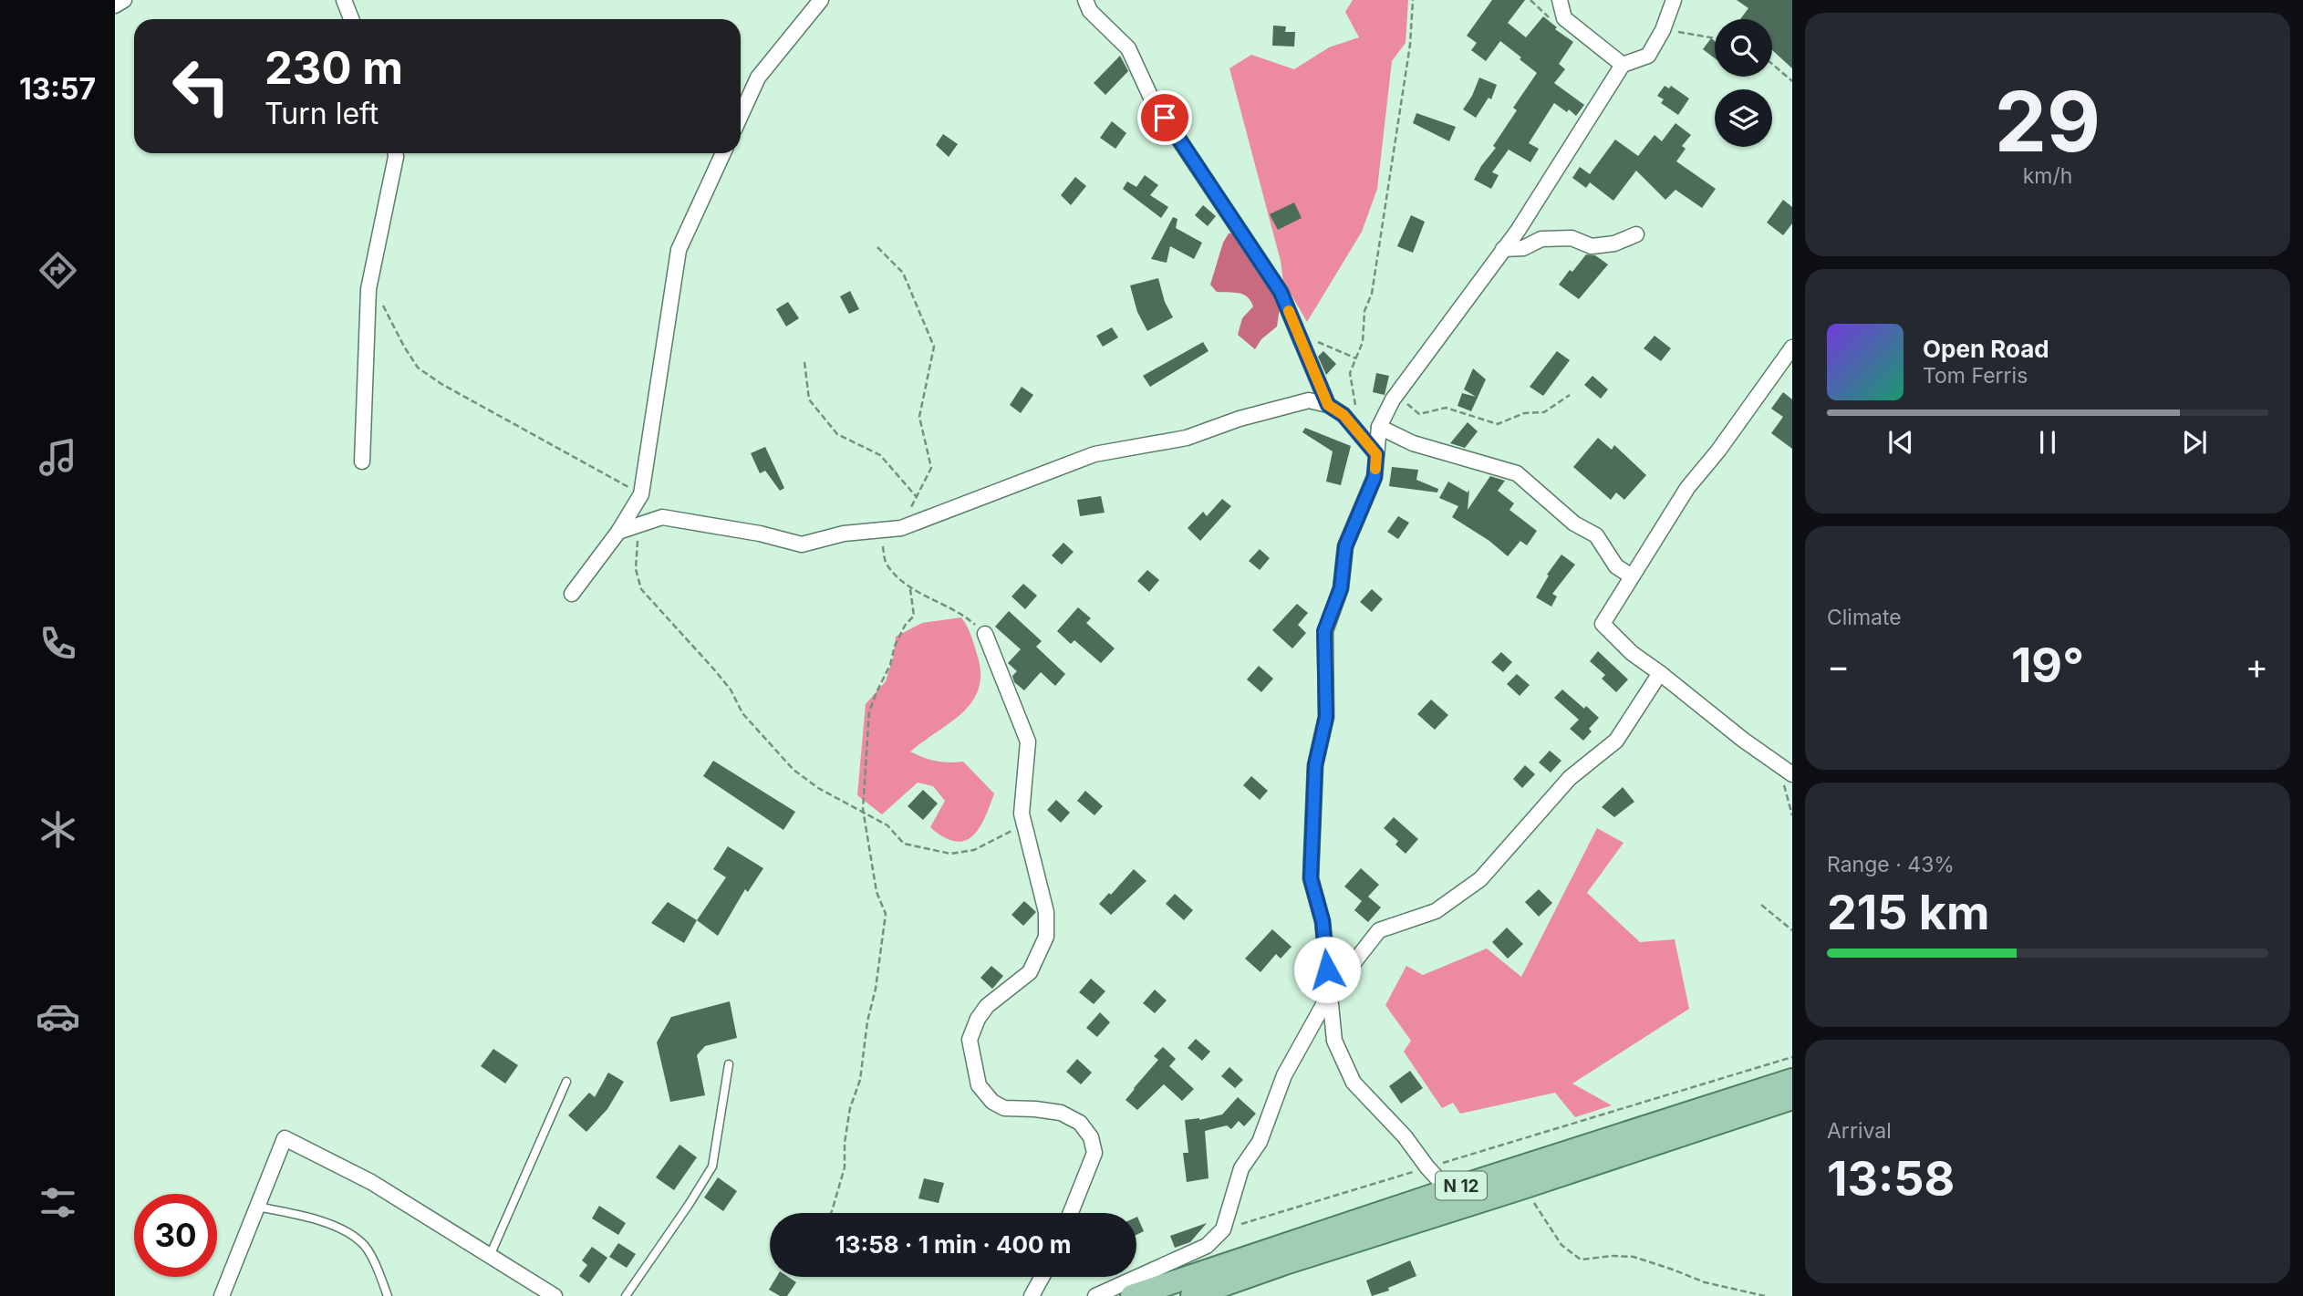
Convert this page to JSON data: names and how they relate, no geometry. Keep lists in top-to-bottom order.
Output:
{
  "streets": {
    "main road": ["N 12"]
  },
  "page": {
    "tabs": "13:57",
    "tile": [
      ["29", "km/h"],
      "Climate",
      ["Range · 43%", "215 km"],
      ["Arrival", "13:58"]
    ],
    "turn": ["230 m", "Turn left"],
    "song": ["Open Road", "Tom Ferris"],
    "heat": ["−", "19°", "+"],
    "limit": "30",
    "trip": "13:58 · 1 min · 400 m"
  }
}
